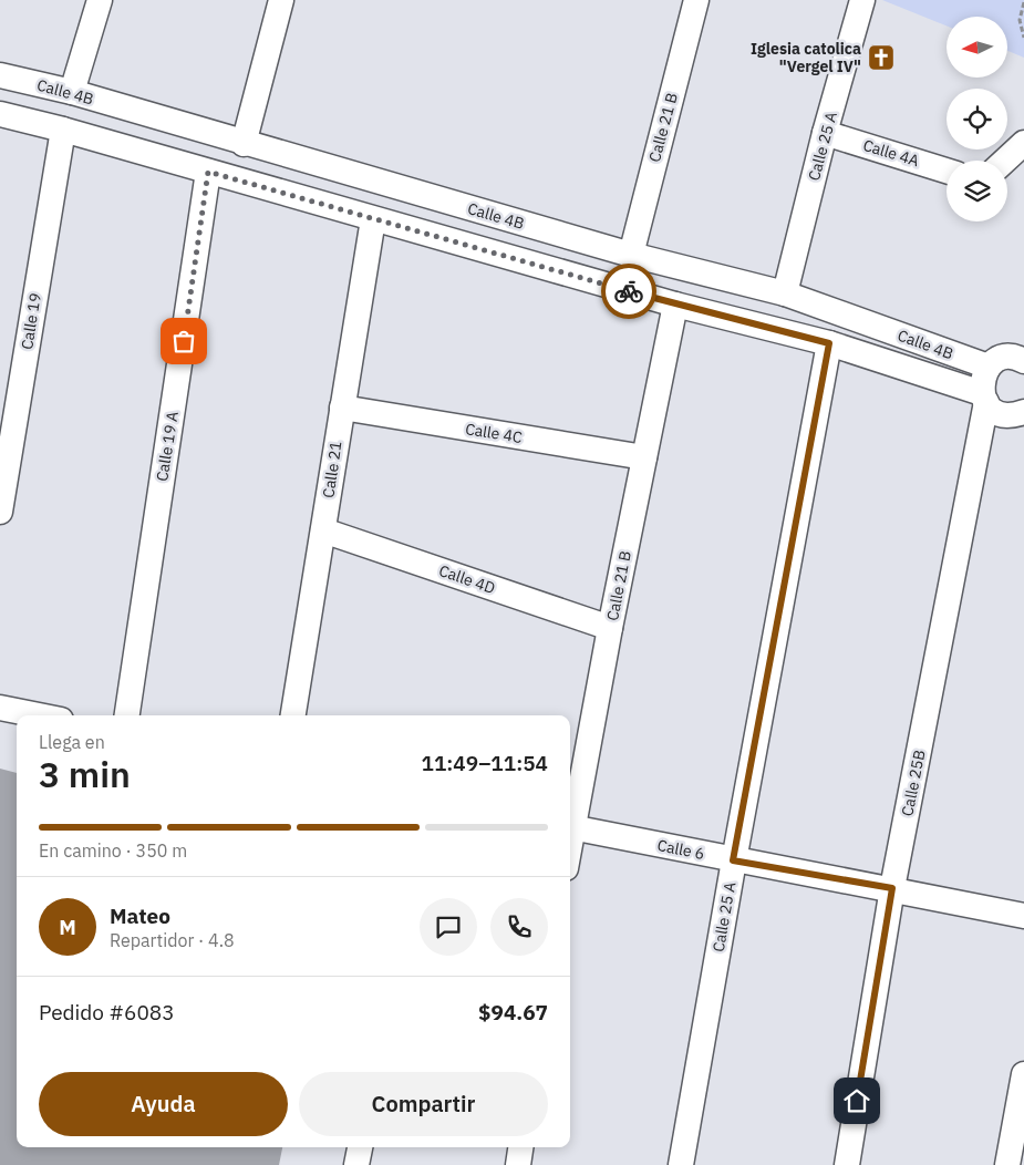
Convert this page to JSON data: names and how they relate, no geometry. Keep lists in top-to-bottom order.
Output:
{
  "streets": {
    "street": [
      "Calle 4B",
      "Calle 21 B",
      "Calle 25 A",
      "Calle 4A",
      "Calle 19",
      "Calle 4C",
      "Calle 19 A",
      "Calle 21",
      "Calle 4D",
      "Calle 25B",
      "Calle 6"
    ]
  },
  "crossings": [
    ["Calle 4B", "Calle 21 B"],
    ["Calle 4B", "Calle 25 A"],
    ["Calle 4B", "Calle 19"],
    ["Calle 4B", "Calle 19 A"],
    ["Calle 4B", "Calle 21"],
    ["Calle 4B", "Calle 25B"],
    ["Calle 21 B", "Calle 4C"],
    ["Calle 21 B", "Calle 4D"],
    ["Calle 25 A", "Calle 4A"],
    ["Calle 25 A", "Calle 6"],
    ["Calle 4C", "Calle 21"],
    ["Calle 21", "Calle 4D"],
    ["Calle 25B", "Calle 6"]
  ],
  "places": {
    "church": ["Iglesia catolica \"Vergel IV\""]
  },
  "north": "left",
  "page": {
    "heading": ["3 min", "Llega en", "11:49–11:54"],
    "panel": [
      "Mateo",
      "Repartidor · 4.8",
      "Pedido #6083",
      "$94.67"
    ],
    "bar": "En camino · 350 m",
    "round": "M",
    "buttons": ["Ayuda", "Compartir"]
  }
}
